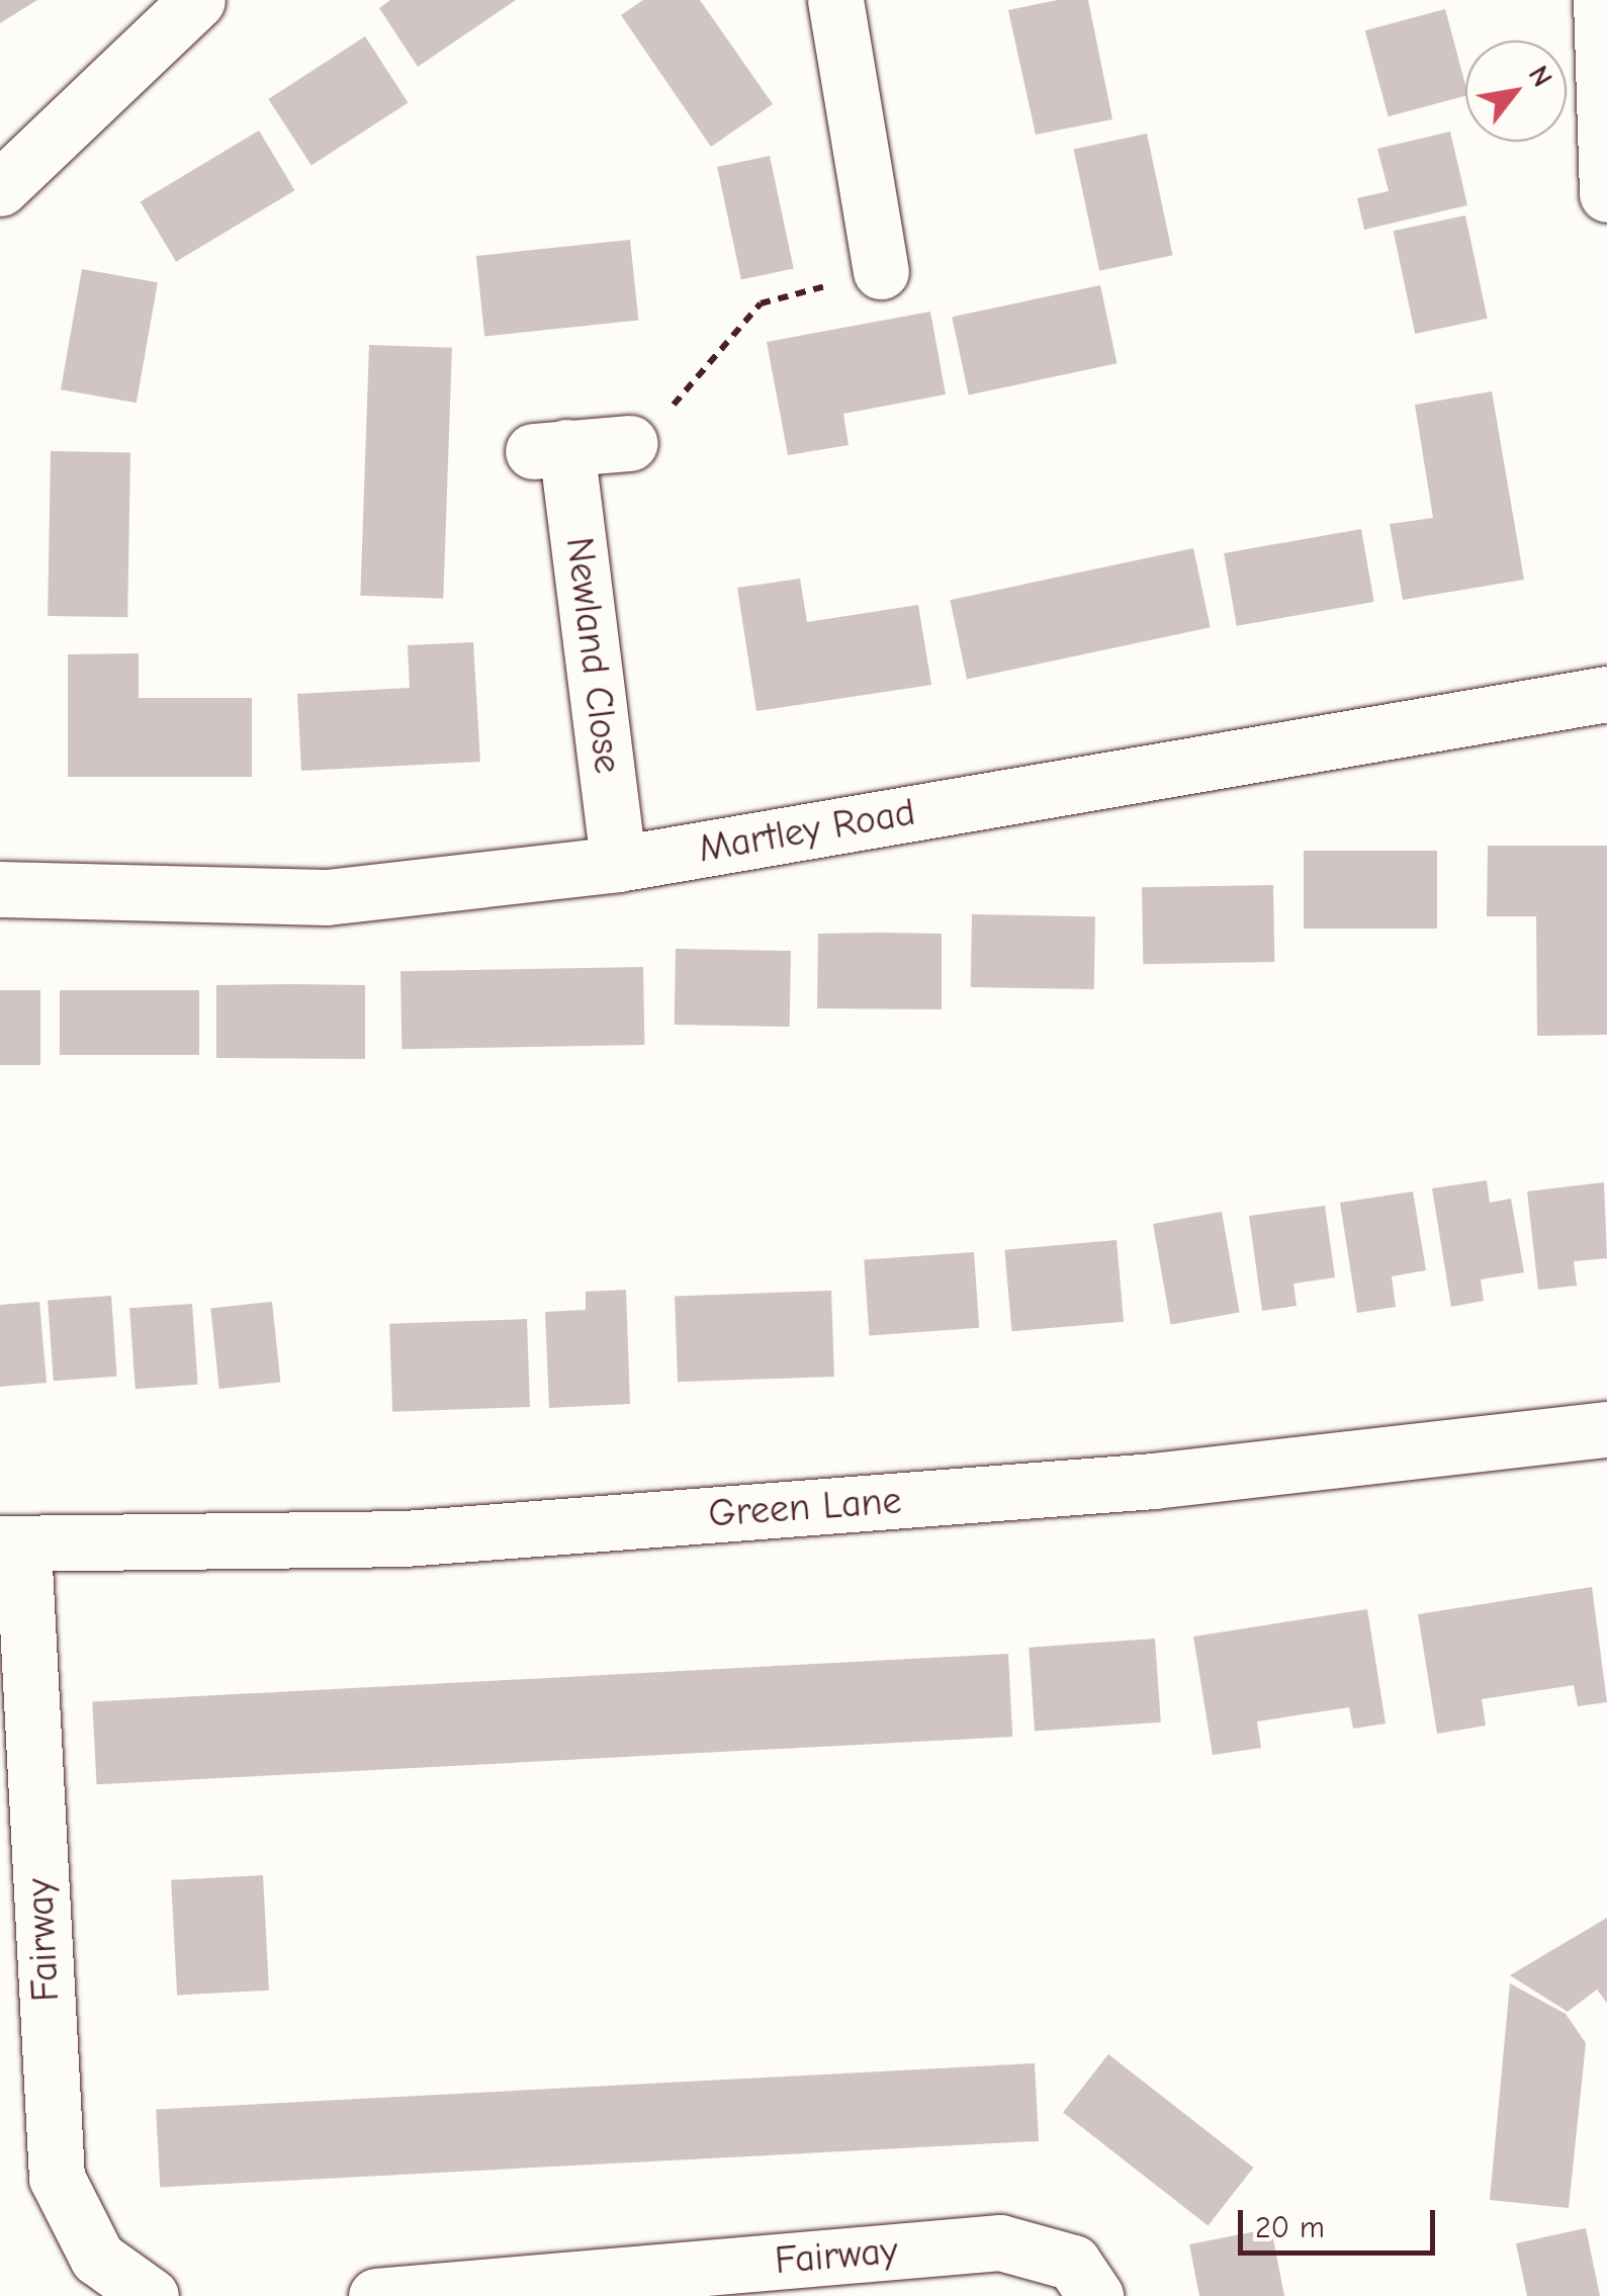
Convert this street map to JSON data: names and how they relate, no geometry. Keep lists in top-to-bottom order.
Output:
{
  "streets": {
    "street": [
      "Newland Close",
      "Martley Road",
      "Green Lane",
      "Fairway"
    ]
  },
  "crossings": [
    ["Newland Close", "Martley Road"],
    ["Green Lane", "Fairway"]
  ],
  "scale_bar": "20 m",
  "north": "top right"
}
